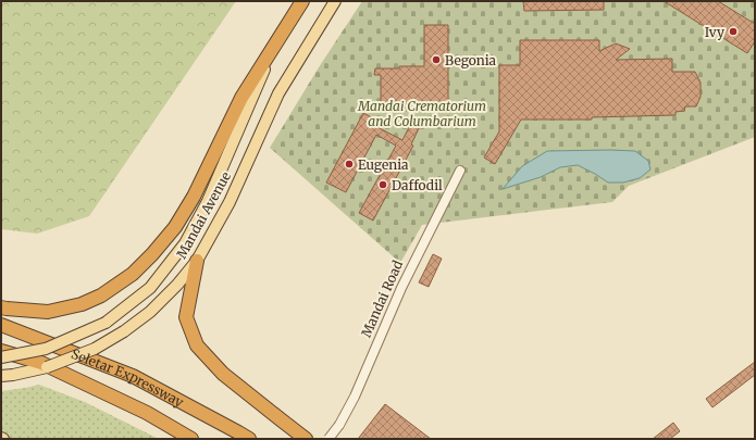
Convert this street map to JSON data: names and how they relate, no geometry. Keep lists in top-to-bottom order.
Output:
{
  "streets": {
    "highway": ["Seletar Expressway"],
    "main road": ["Mandai Avenue"],
    "street": ["Mandai Road"]
  },
  "parks": ["Mandai Crematorium and Columbarium"],
  "places": [
    "Ivy",
    "Begonia",
    "Eugenia",
    "Daffodil"
  ]
}
